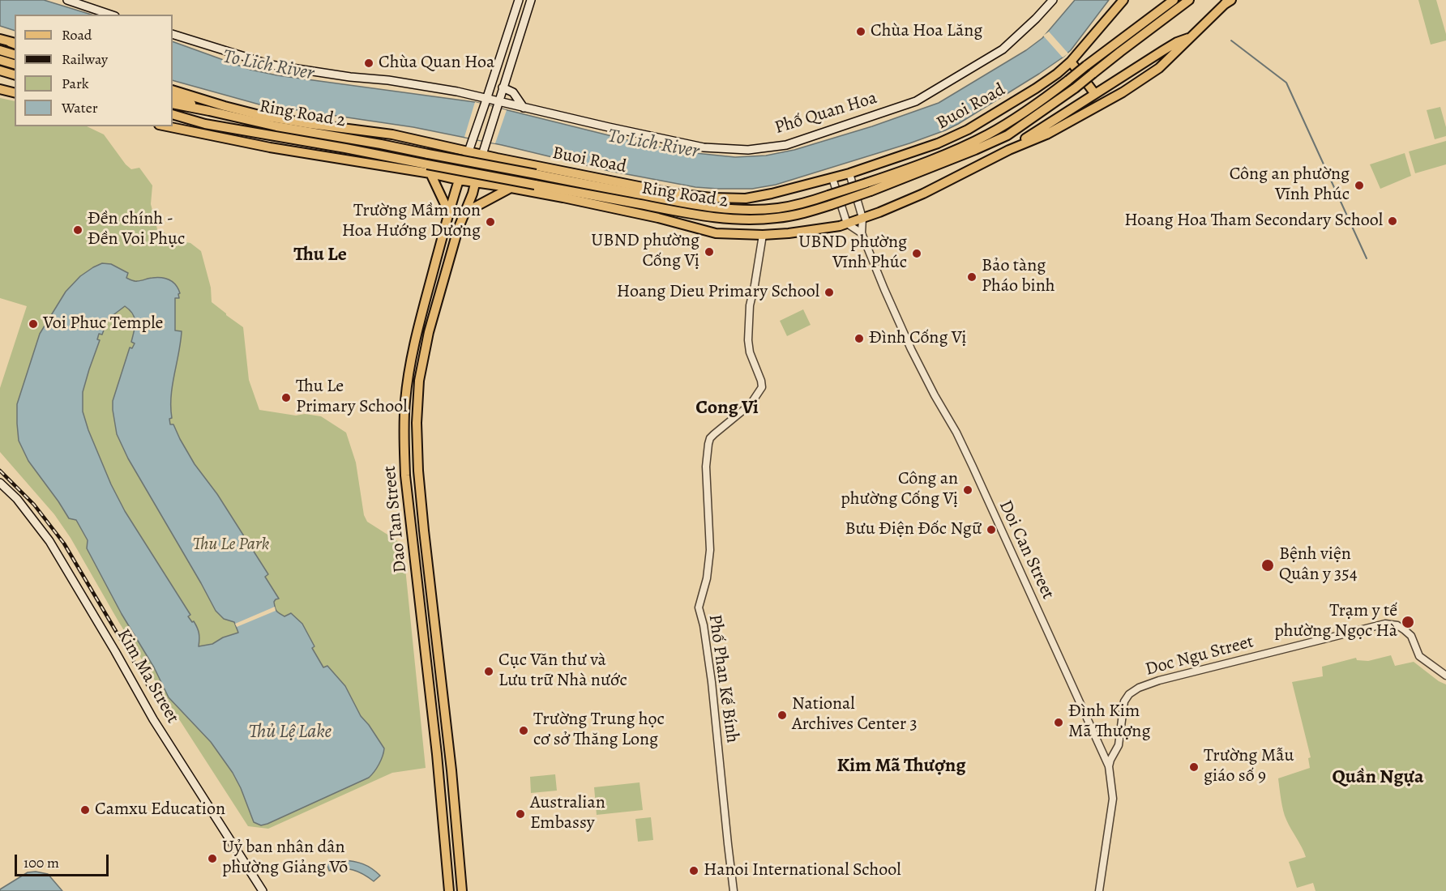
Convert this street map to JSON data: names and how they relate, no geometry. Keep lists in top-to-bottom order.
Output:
{
  "streets": {
    "main road": [
      "Buoi Road",
      "Phố Quan Hoa",
      "Ring Road 2",
      "Dao Tan Street",
      "Kim Ma Street"
    ],
    "street": ["Doi Can Street", "Doc Ngu Street", "Phố Phan Kế Bính"]
  },
  "crossings": [
    ["Buoi Road", "Dao Tan Street"],
    ["Doi Can Street", "Doc Ngu Street"]
  ],
  "districts": [
    "Thu Le",
    "Cong Vi",
    "Kim Mã Thượng",
    "Quần Ngựa"
  ],
  "water": ["To Lich River", "Thủ Lệ Lake"],
  "parks": ["Thu Le Park"],
  "places": [
    "Chùa Hoa Lăng",
    "Chùa Quan Hoa",
    "Công an phường Vĩnh Phúc",
    "Hoang Hoa Tham Secondary School",
    "Trường Mầm non Hoa Hướng Dương",
    "Đền chính - Đền Voi Phục",
    "UBND phường Cống Vị",
    "UBND phường Vĩnh Phúc",
    "Bảo tàng Pháo binh",
    "Hoang Dieu Primary School",
    "Voi Phuc Temple",
    "Đình Cống Vị",
    "Thu Le Primary School",
    "Công an phường Cống Vị",
    "Bưu Điện Đốc Ngữ",
    "Bệnh viện Quân y 354",
    "Trạm y tế phường Ngọc Hà",
    "Cục Văn thư và Lưu trữ Nhà nước",
    "National Archives Center 3",
    "Đình Kim Mã Thượng",
    "Trường Trung học cơ sở Thăng Long",
    "Trường Mẫu giáo số 9",
    "Camxu Education",
    "Australian Embassy",
    "Uỷ ban nhân dân phường Giảng Võ",
    "Hanoi International School"
  ],
  "legend": [
    "Road",
    "Railway",
    "Park",
    "Water"
  ],
  "scale_bar": "100 m"
}
